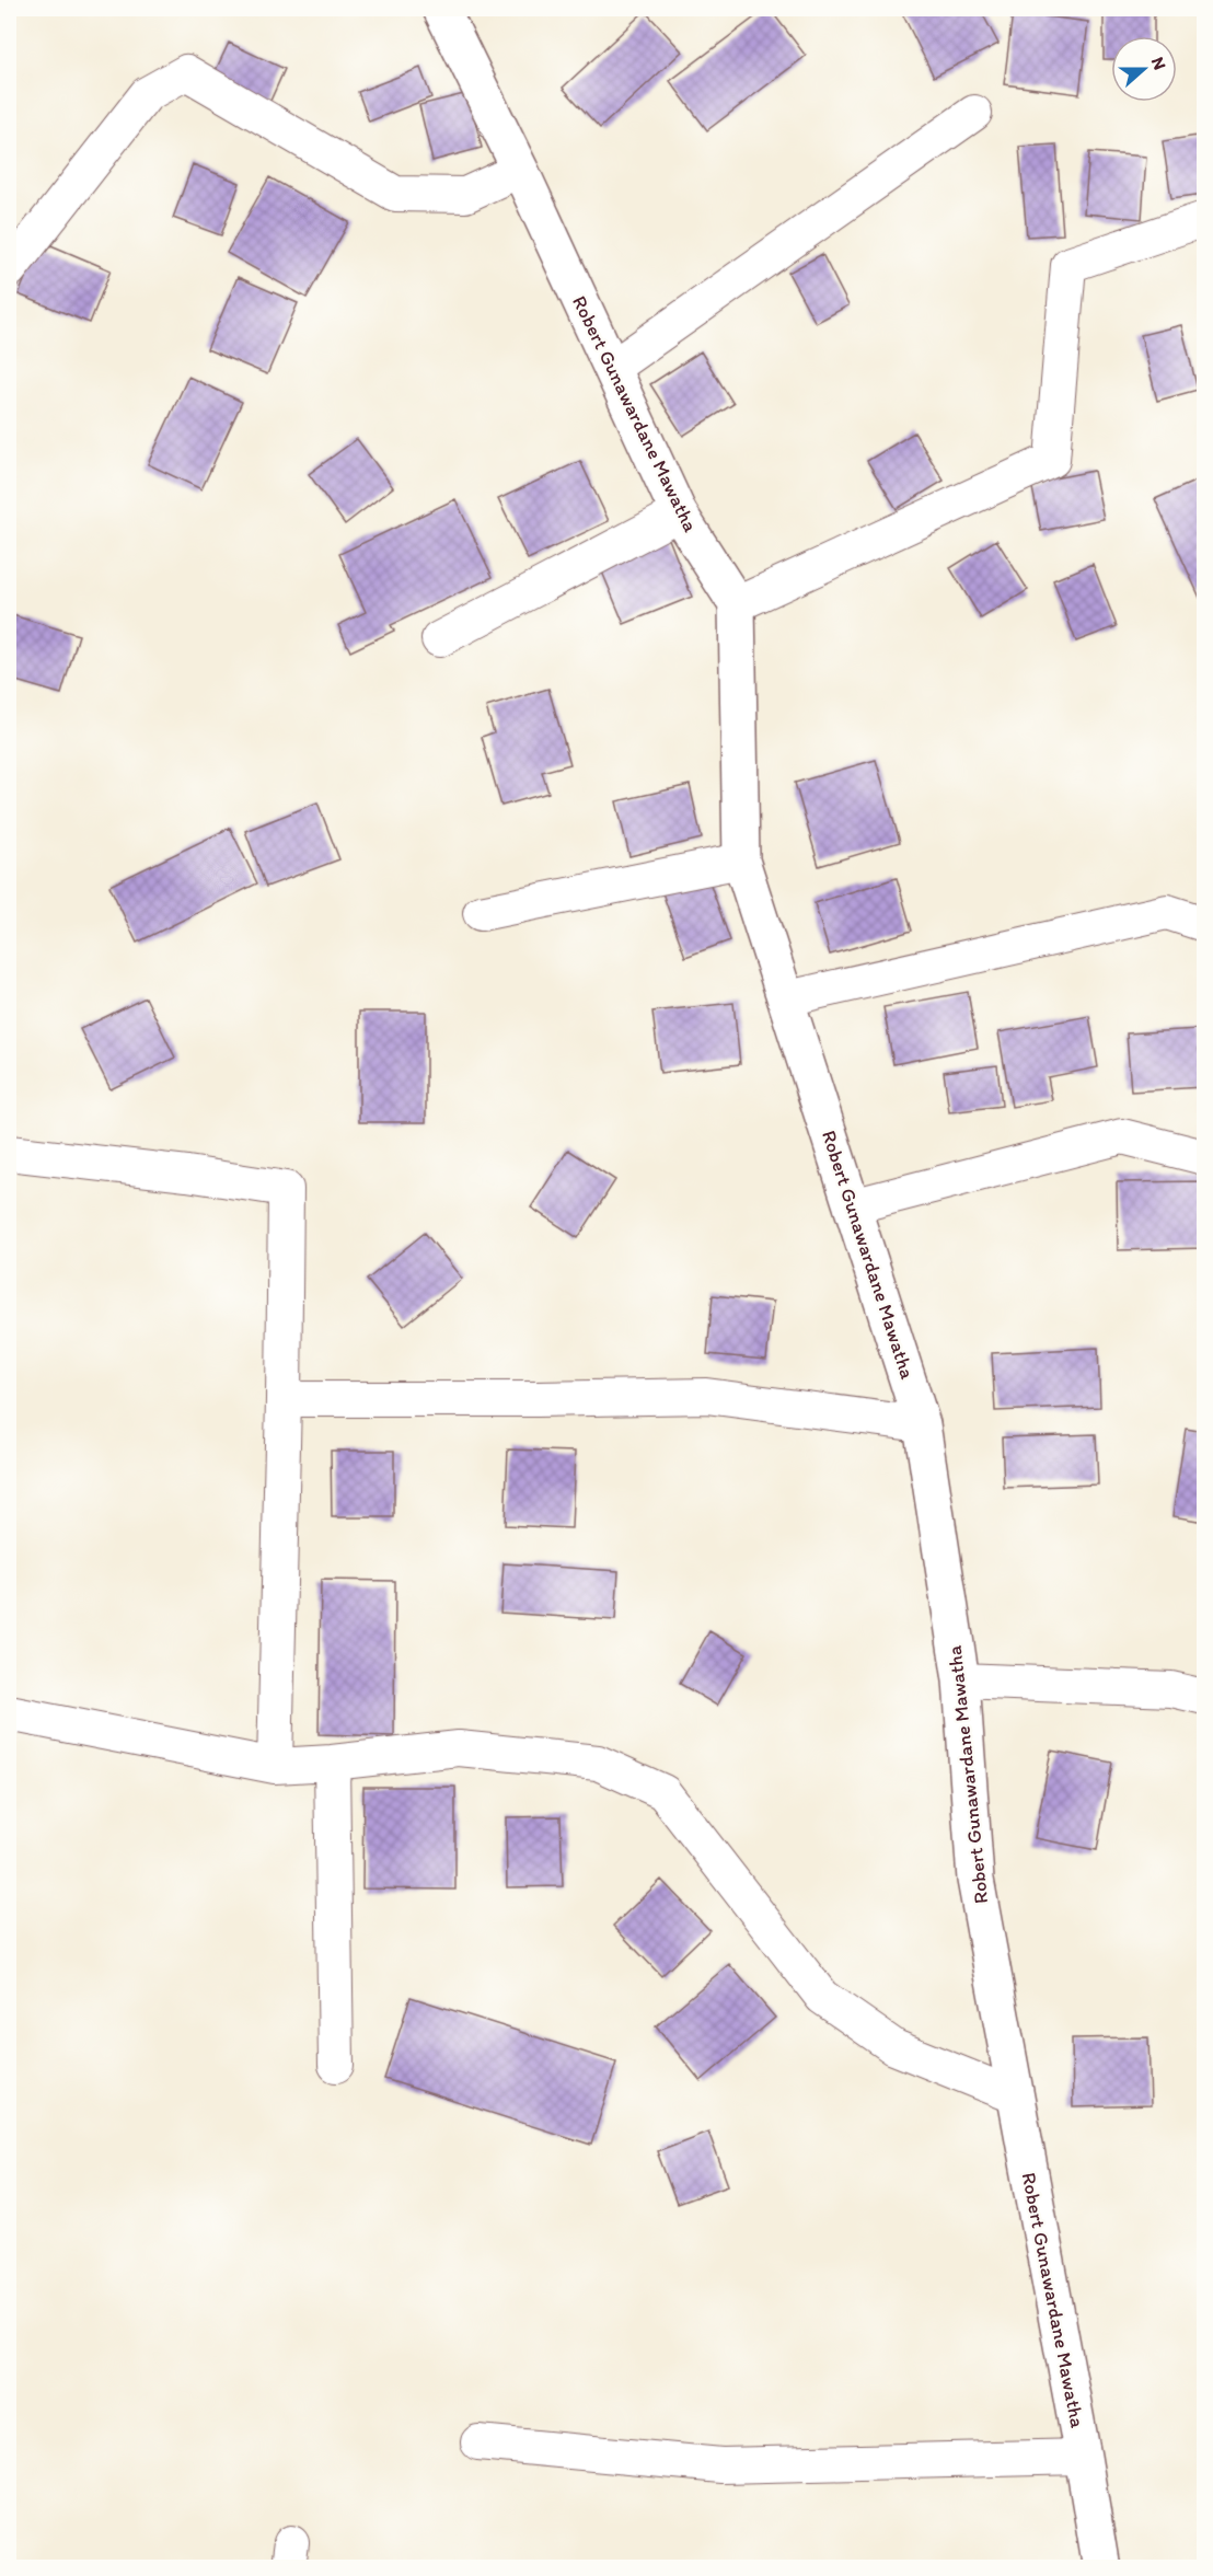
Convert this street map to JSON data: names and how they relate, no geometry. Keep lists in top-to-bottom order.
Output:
{
  "streets": {
    "street": ["Robert Gunawardane Mawatha"]
  },
  "north": "right"
}
